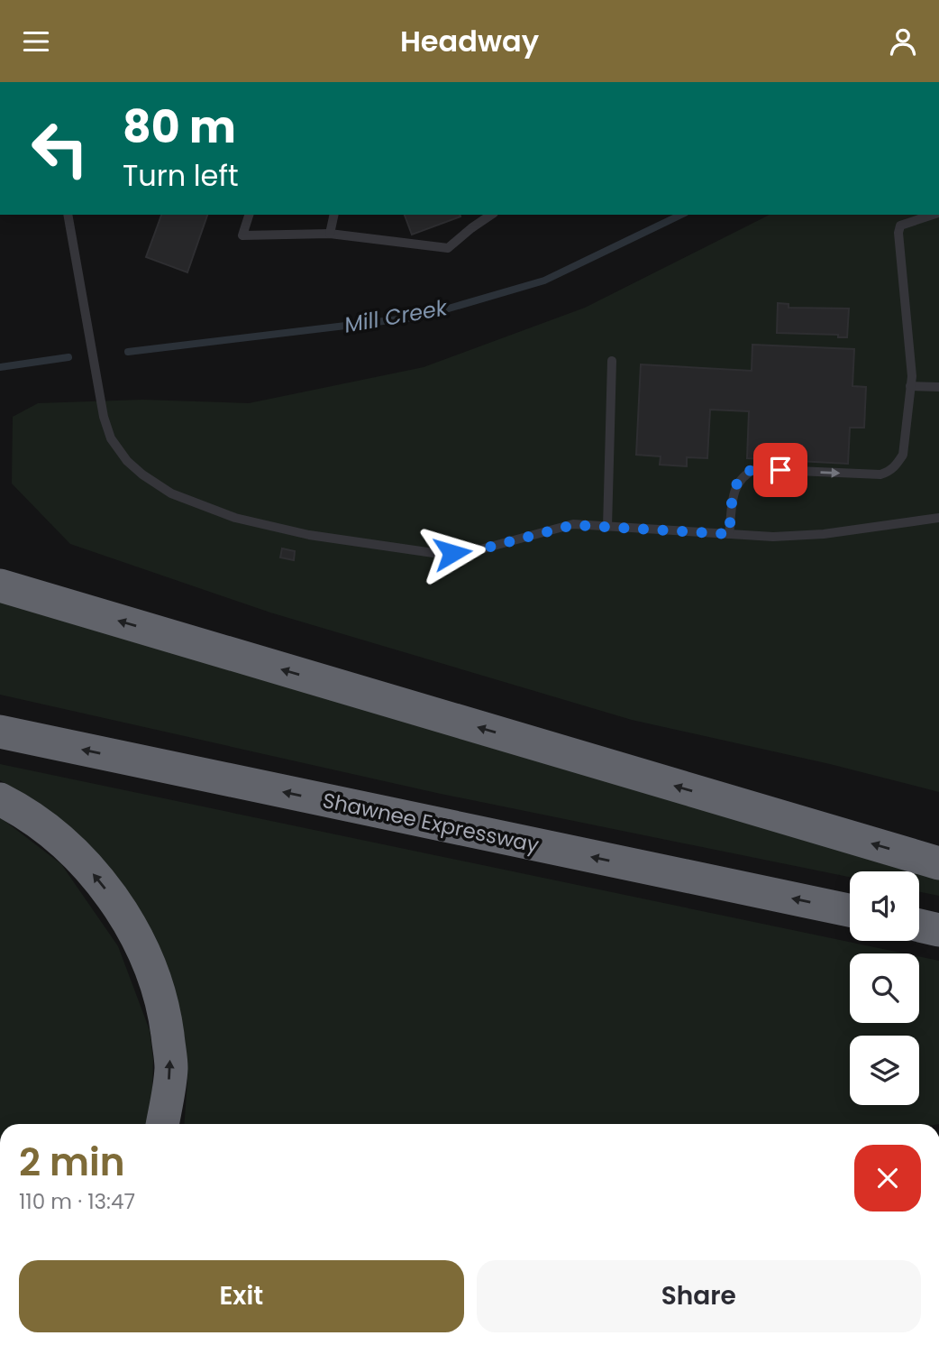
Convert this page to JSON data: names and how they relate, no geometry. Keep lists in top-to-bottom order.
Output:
{
  "streets": {
    "highway": ["Shawnee Expressway"]
  },
  "water": ["Mill Creek"],
  "page": {
    "header": "Headway",
    "turn": ["80 m", "Turn left"],
    "heading": ["2 min", "110 m · 13:47"],
    "buttons": ["Exit", "Share"]
  }
}
